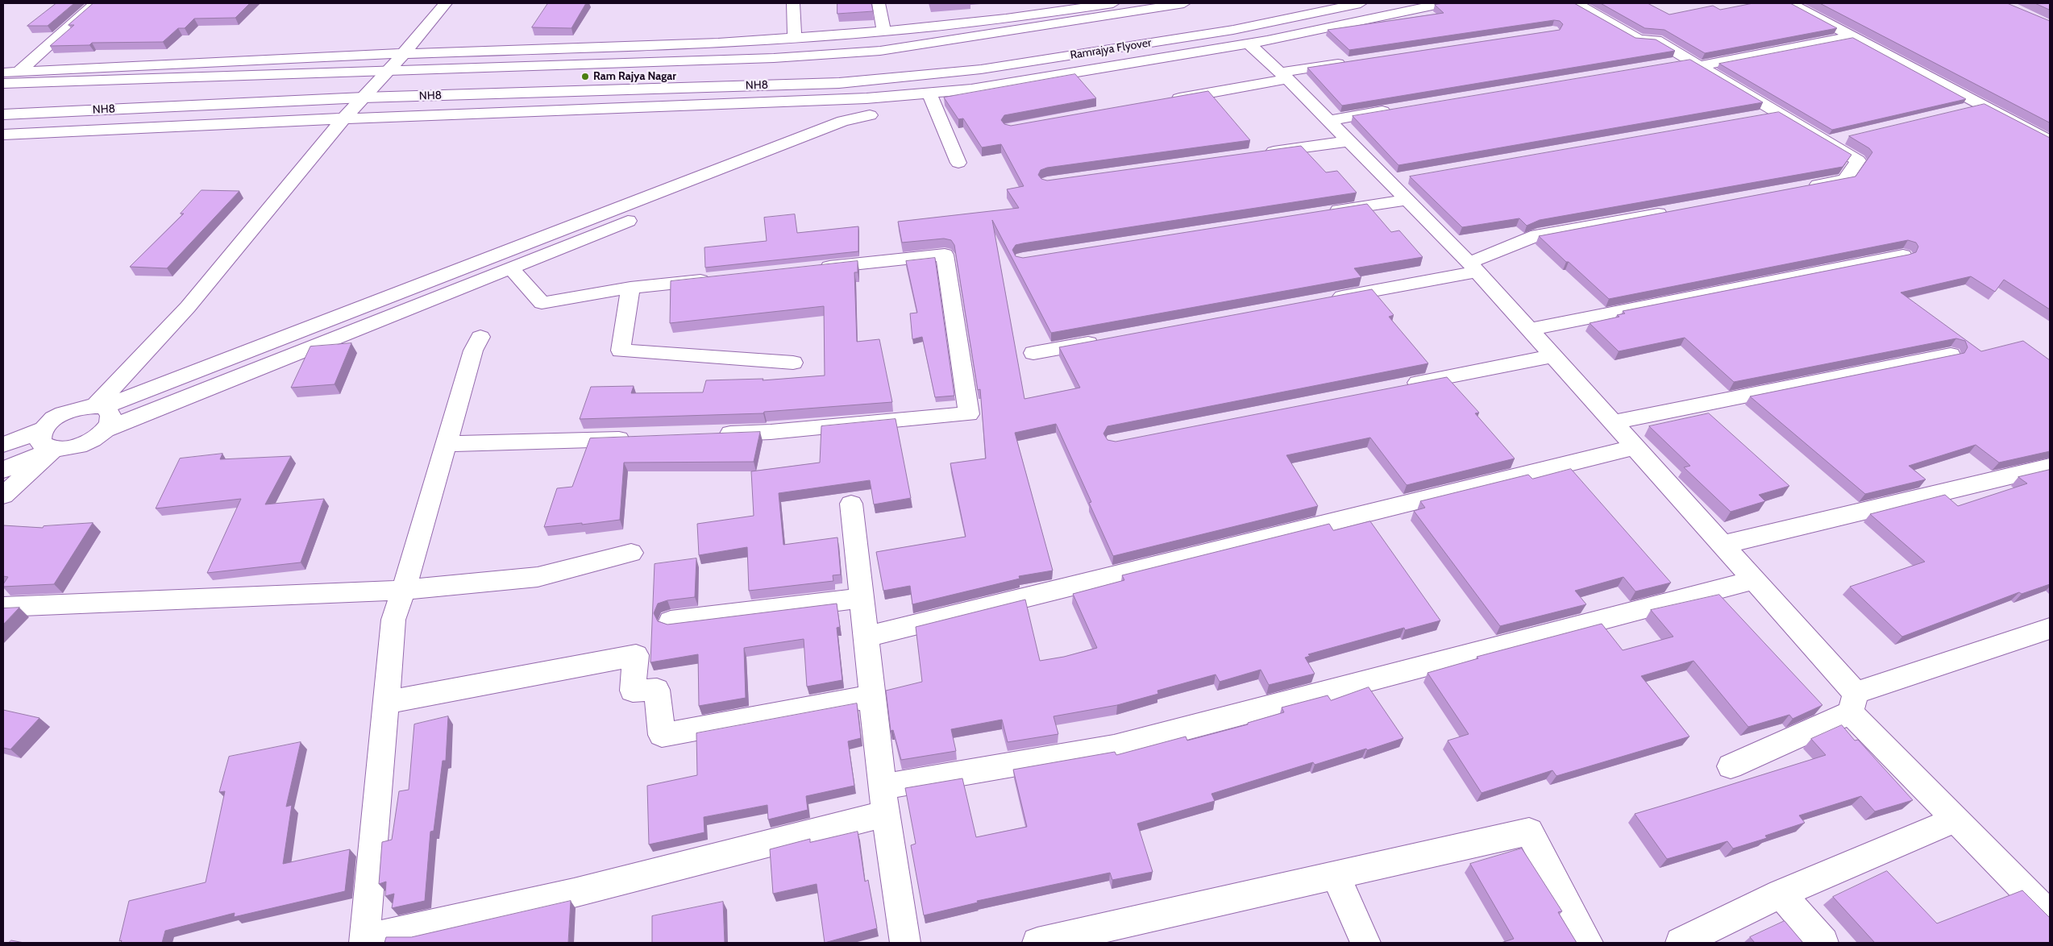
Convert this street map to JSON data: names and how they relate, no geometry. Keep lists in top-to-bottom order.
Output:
{
  "streets": {
    "street": ["Ramrajya Flyover", "NH8"]
  },
  "crossings": [
    ["Ramrajya Flyover", "NH8"]
  ],
  "places": ["Ram Rajya Nagar"]
}
